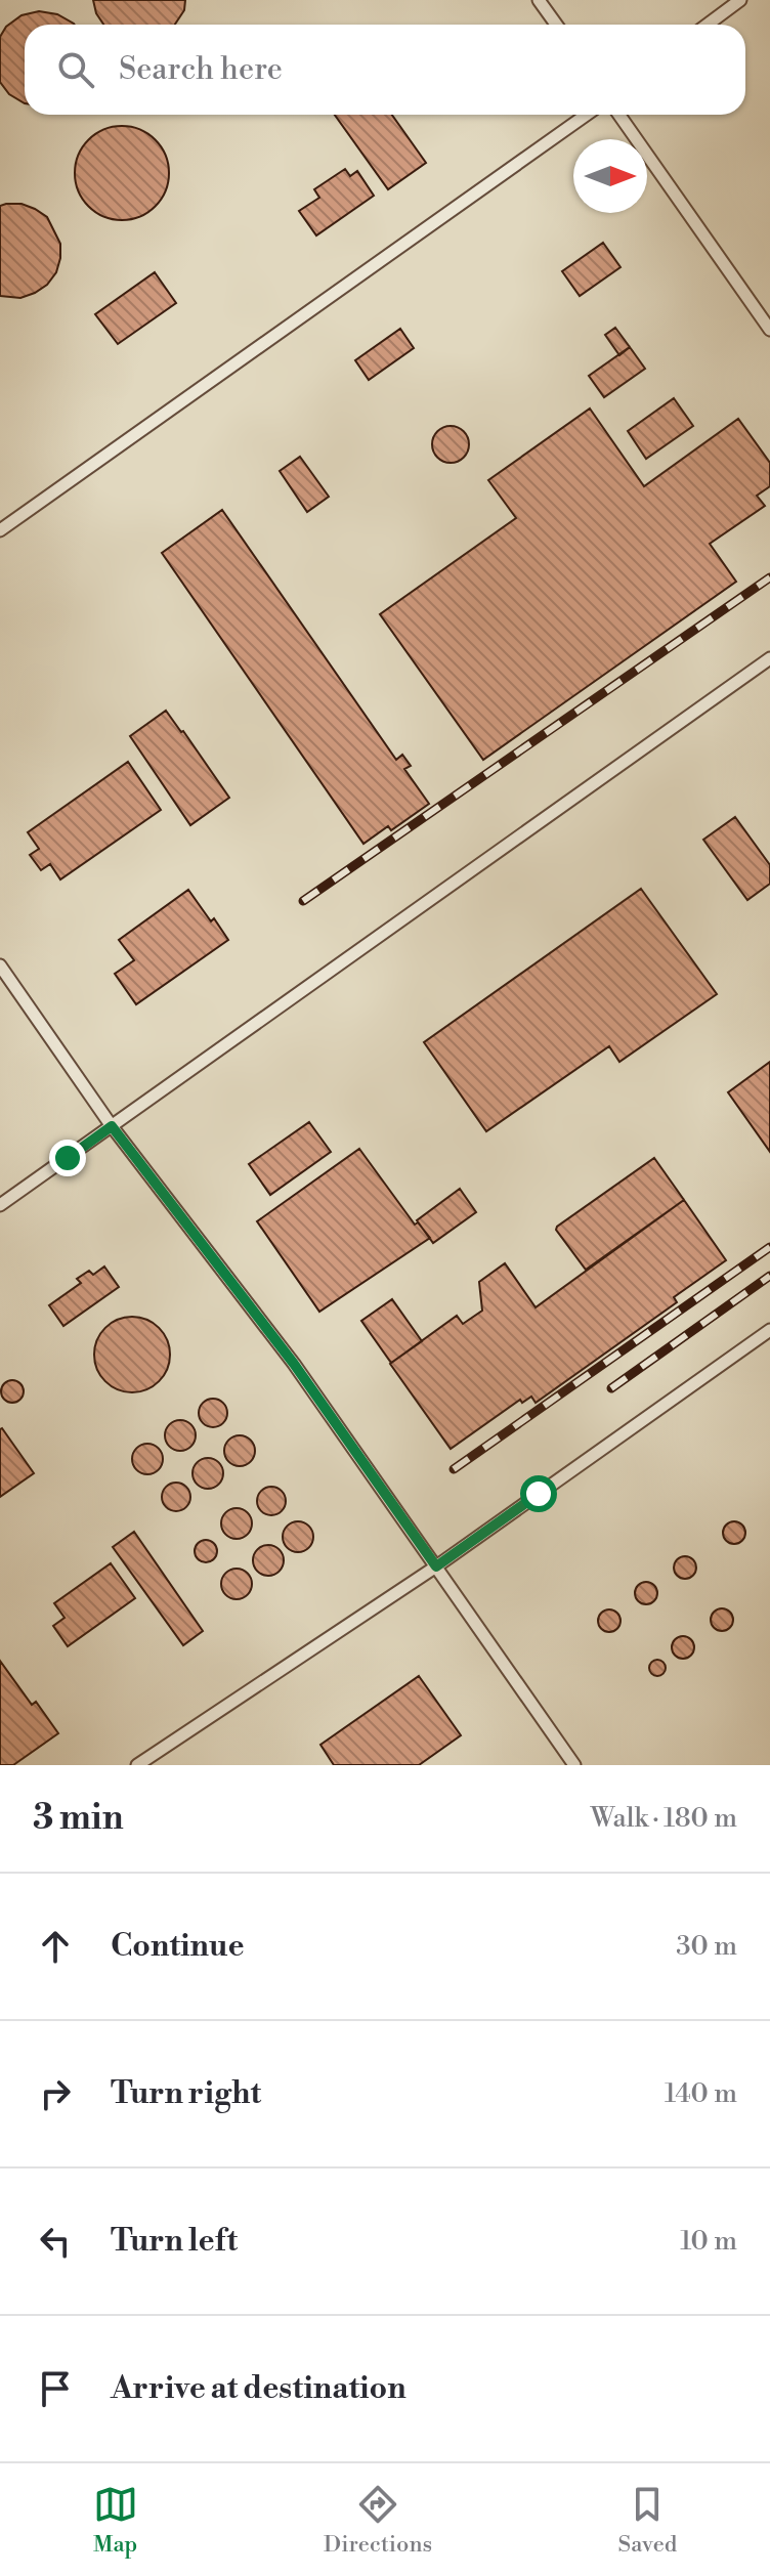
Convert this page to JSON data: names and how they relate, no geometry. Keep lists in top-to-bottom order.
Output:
{
  "north": "right",
  "page": {
    "search": "Search here",
    "heading": ["3 min", "Walk · 180 m"],
    "list": [
      ["Continue", "30 m"],
      ["Turn right", "140 m"],
      ["Turn left", "10 m"],
      "Arrive at destination"
    ],
    "nav": ["Map", "Directions", "Saved"]
  }
}
